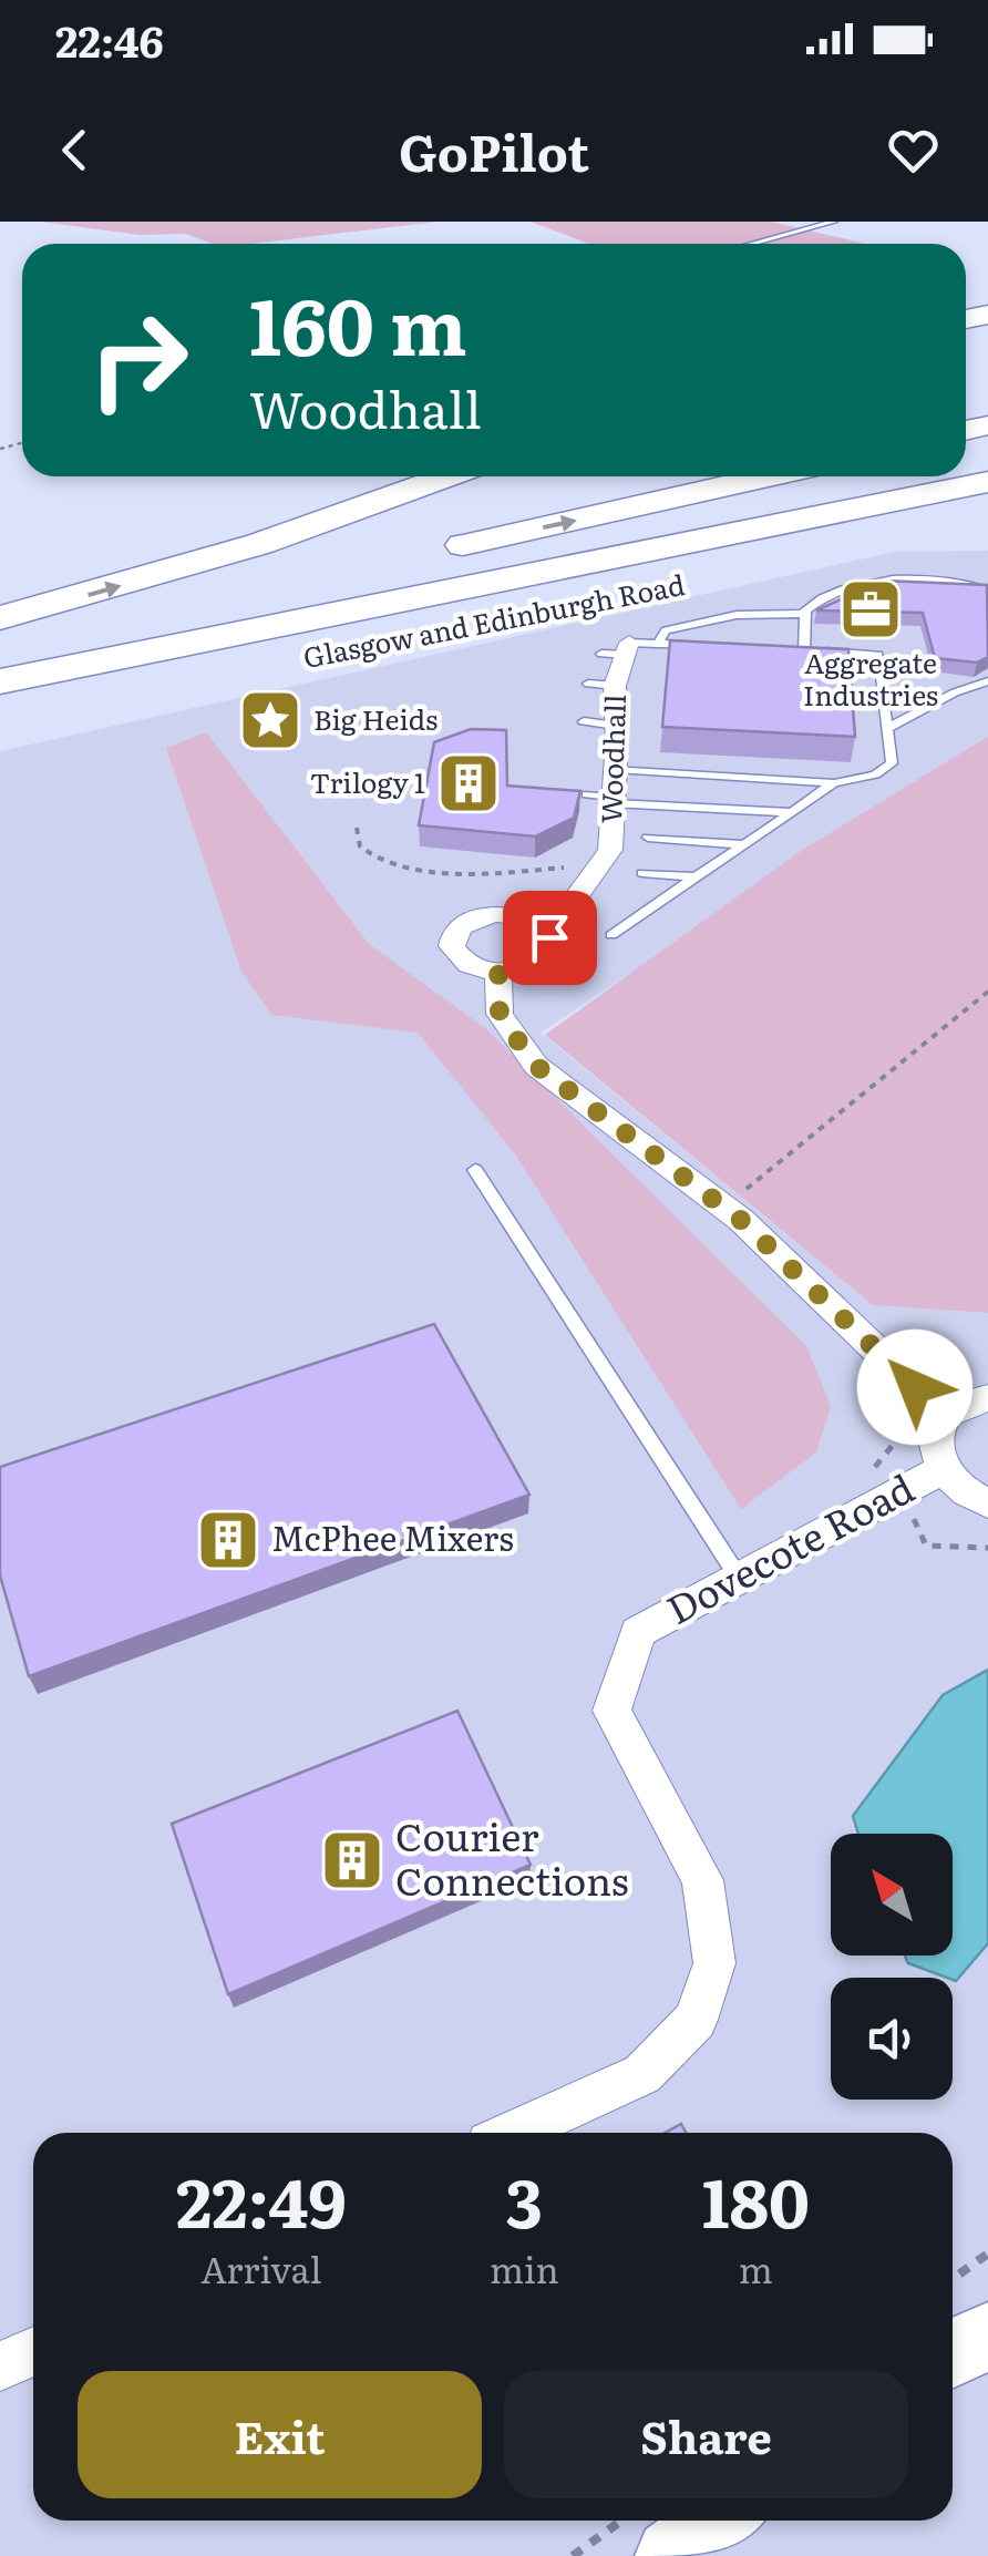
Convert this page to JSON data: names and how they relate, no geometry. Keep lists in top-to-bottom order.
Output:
{
  "streets": {
    "street": ["Woodhall", "Dovecote Road"]
  },
  "places": {
    "office": ["Aggregate Industries"],
    "place": ["Big Heids"],
    "building": ["Trilogy 1", "McPhee Mixers", "Courier Connections"]
  },
  "north": "top left",
  "page": {
    "status": "22:46",
    "header": "GoPilot",
    "turn": ["160 m", "Woodhall"],
    "eta": [
      "22:49",
      "Arrival",
      "3",
      "min",
      "180",
      "m"
    ],
    "buttons": ["Exit", "Share"]
  }
}
